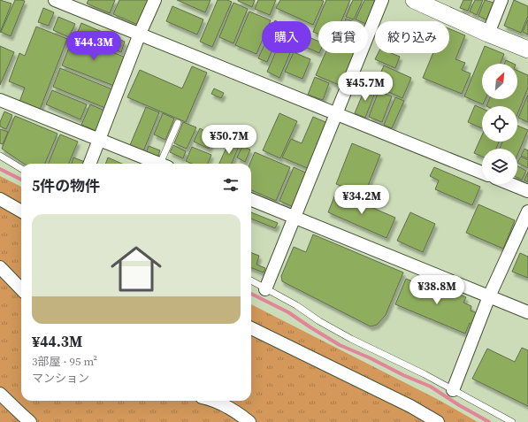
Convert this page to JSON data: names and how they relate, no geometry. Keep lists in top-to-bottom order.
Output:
{
  "north": "top right",
  "page": {
    "chip": ["購入", "賃貸", "絞り込み"],
    "price": [
      "¥44.3M",
      "¥45.7M",
      "¥50.7M",
      "¥34.2M",
      "¥38.8M"
    ],
    "heading": "5件の物件",
    "list": [
      {
        "name": "¥44.3M",
        "note": "3部屋 · 95 m² · マンション"
      }
    ]
  }
}
